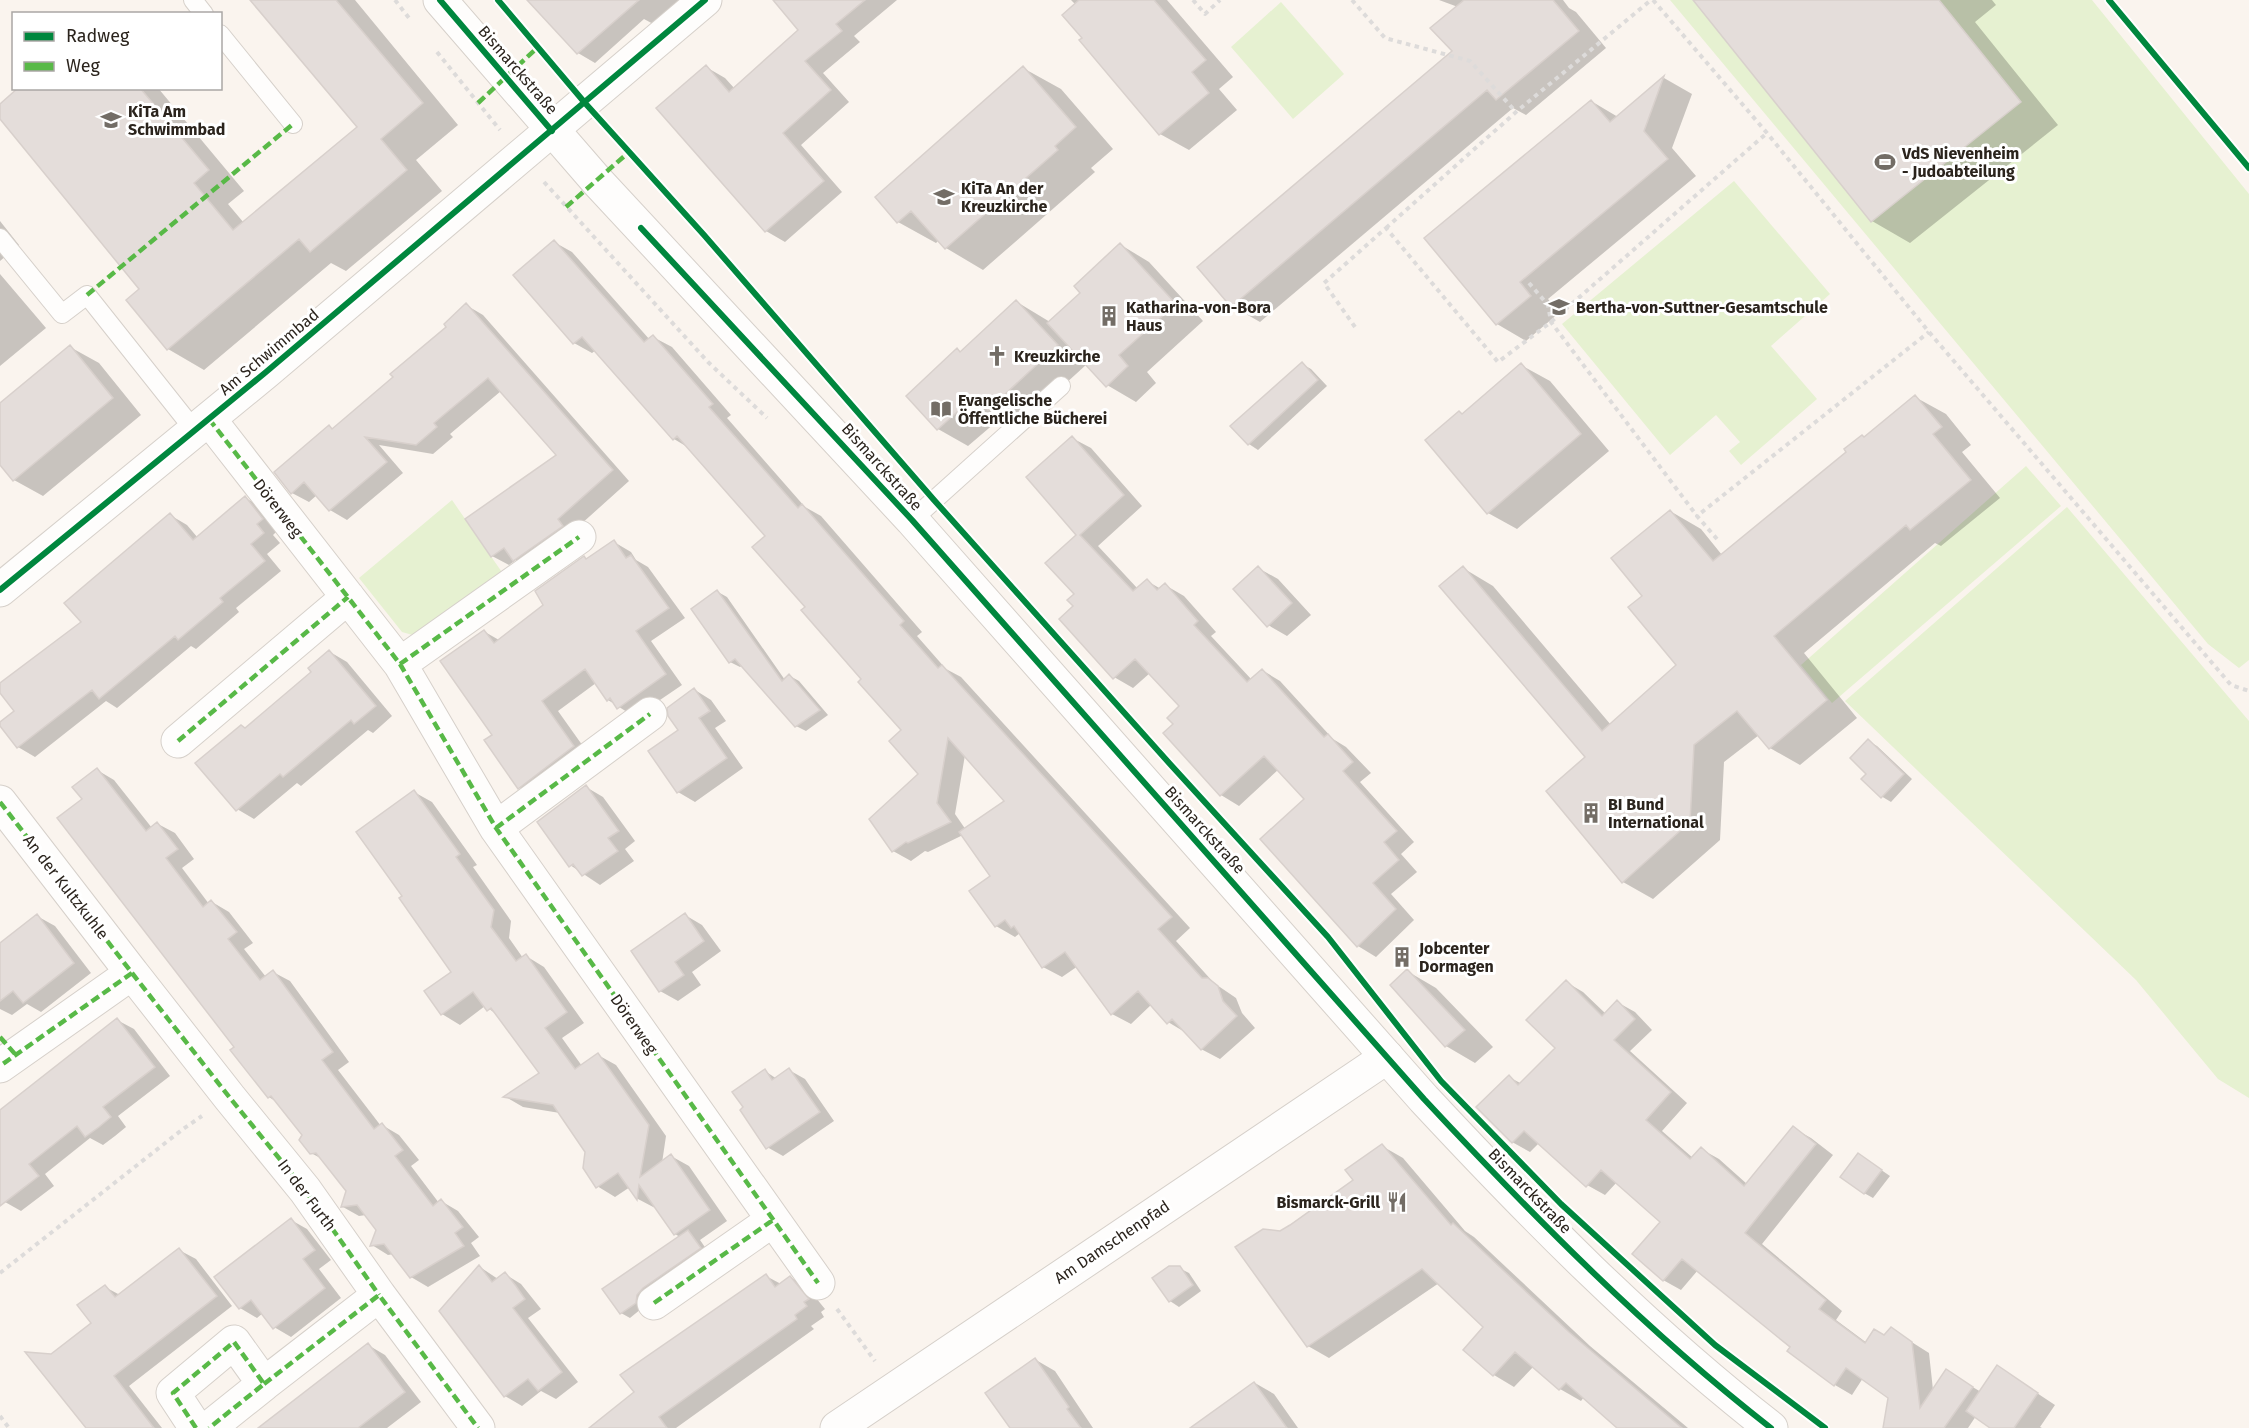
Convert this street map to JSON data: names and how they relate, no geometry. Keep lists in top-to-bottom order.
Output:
{
  "streets": {
    "street": [
      "Bismarckstraße",
      "Am Schwimmbad",
      "Dörerweg",
      "An der Kultzkuhle",
      "In der Furth",
      "Am Damschenpfad"
    ]
  },
  "crossings": [
    ["Bismarckstraße", "Am Schwimmbad"],
    ["Bismarckstraße", "Am Damschenpfad"],
    ["Am Schwimmbad", "Dörerweg"],
    ["An der Kultzkuhle", "In der Furth"]
  ],
  "places": {
    "school or university": ["KiTa Am Schwimmbad", "KiTa An der Kreuzkirche", "Bertha-von-Suttner-Gesamtschule"],
    "sports": ["VdS Nievenheim - Judoabteilung"],
    "building": ["Katharina-von-Bora Haus", "BI Bund International", "Jobcenter Dormagen"],
    "church": ["Kreuzkirche"],
    "library": ["Evangelische Öffentliche Bücherei"],
    "restaurant": ["Bismarck-Grill"]
  },
  "legend": ["Radweg", "Weg"]
}
